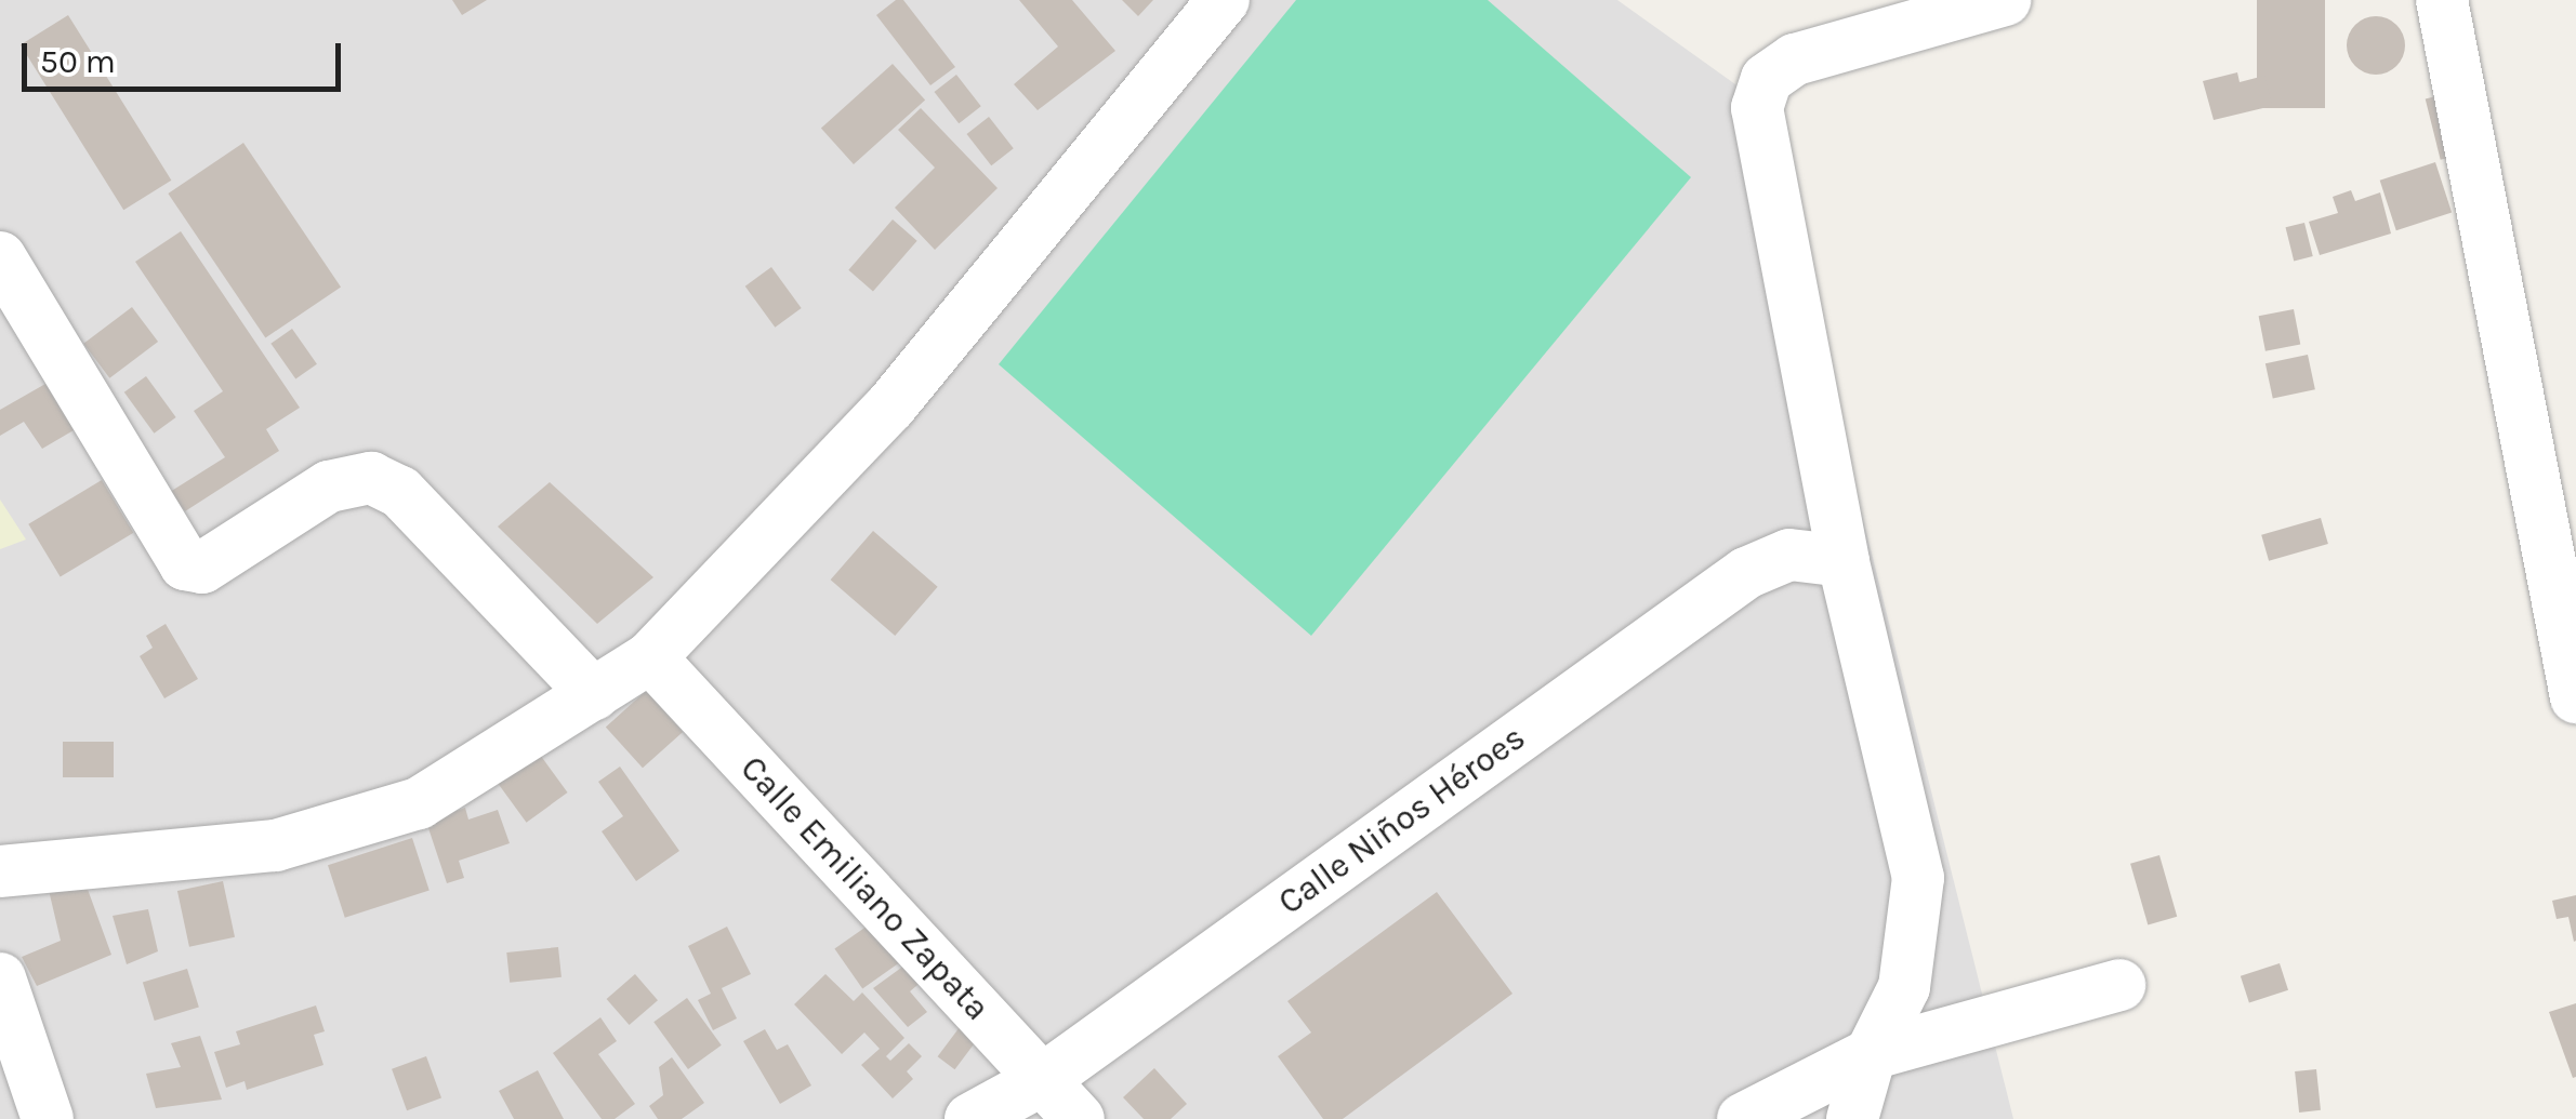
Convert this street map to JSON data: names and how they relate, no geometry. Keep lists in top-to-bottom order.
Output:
{
  "streets": {
    "street": ["Calle Niños Héroes", "Calle Emiliano Zapata"]
  },
  "crossings": [
    ["Calle Niños Héroes", "Calle Emiliano Zapata"]
  ],
  "scale_bar": "50 m"
}
